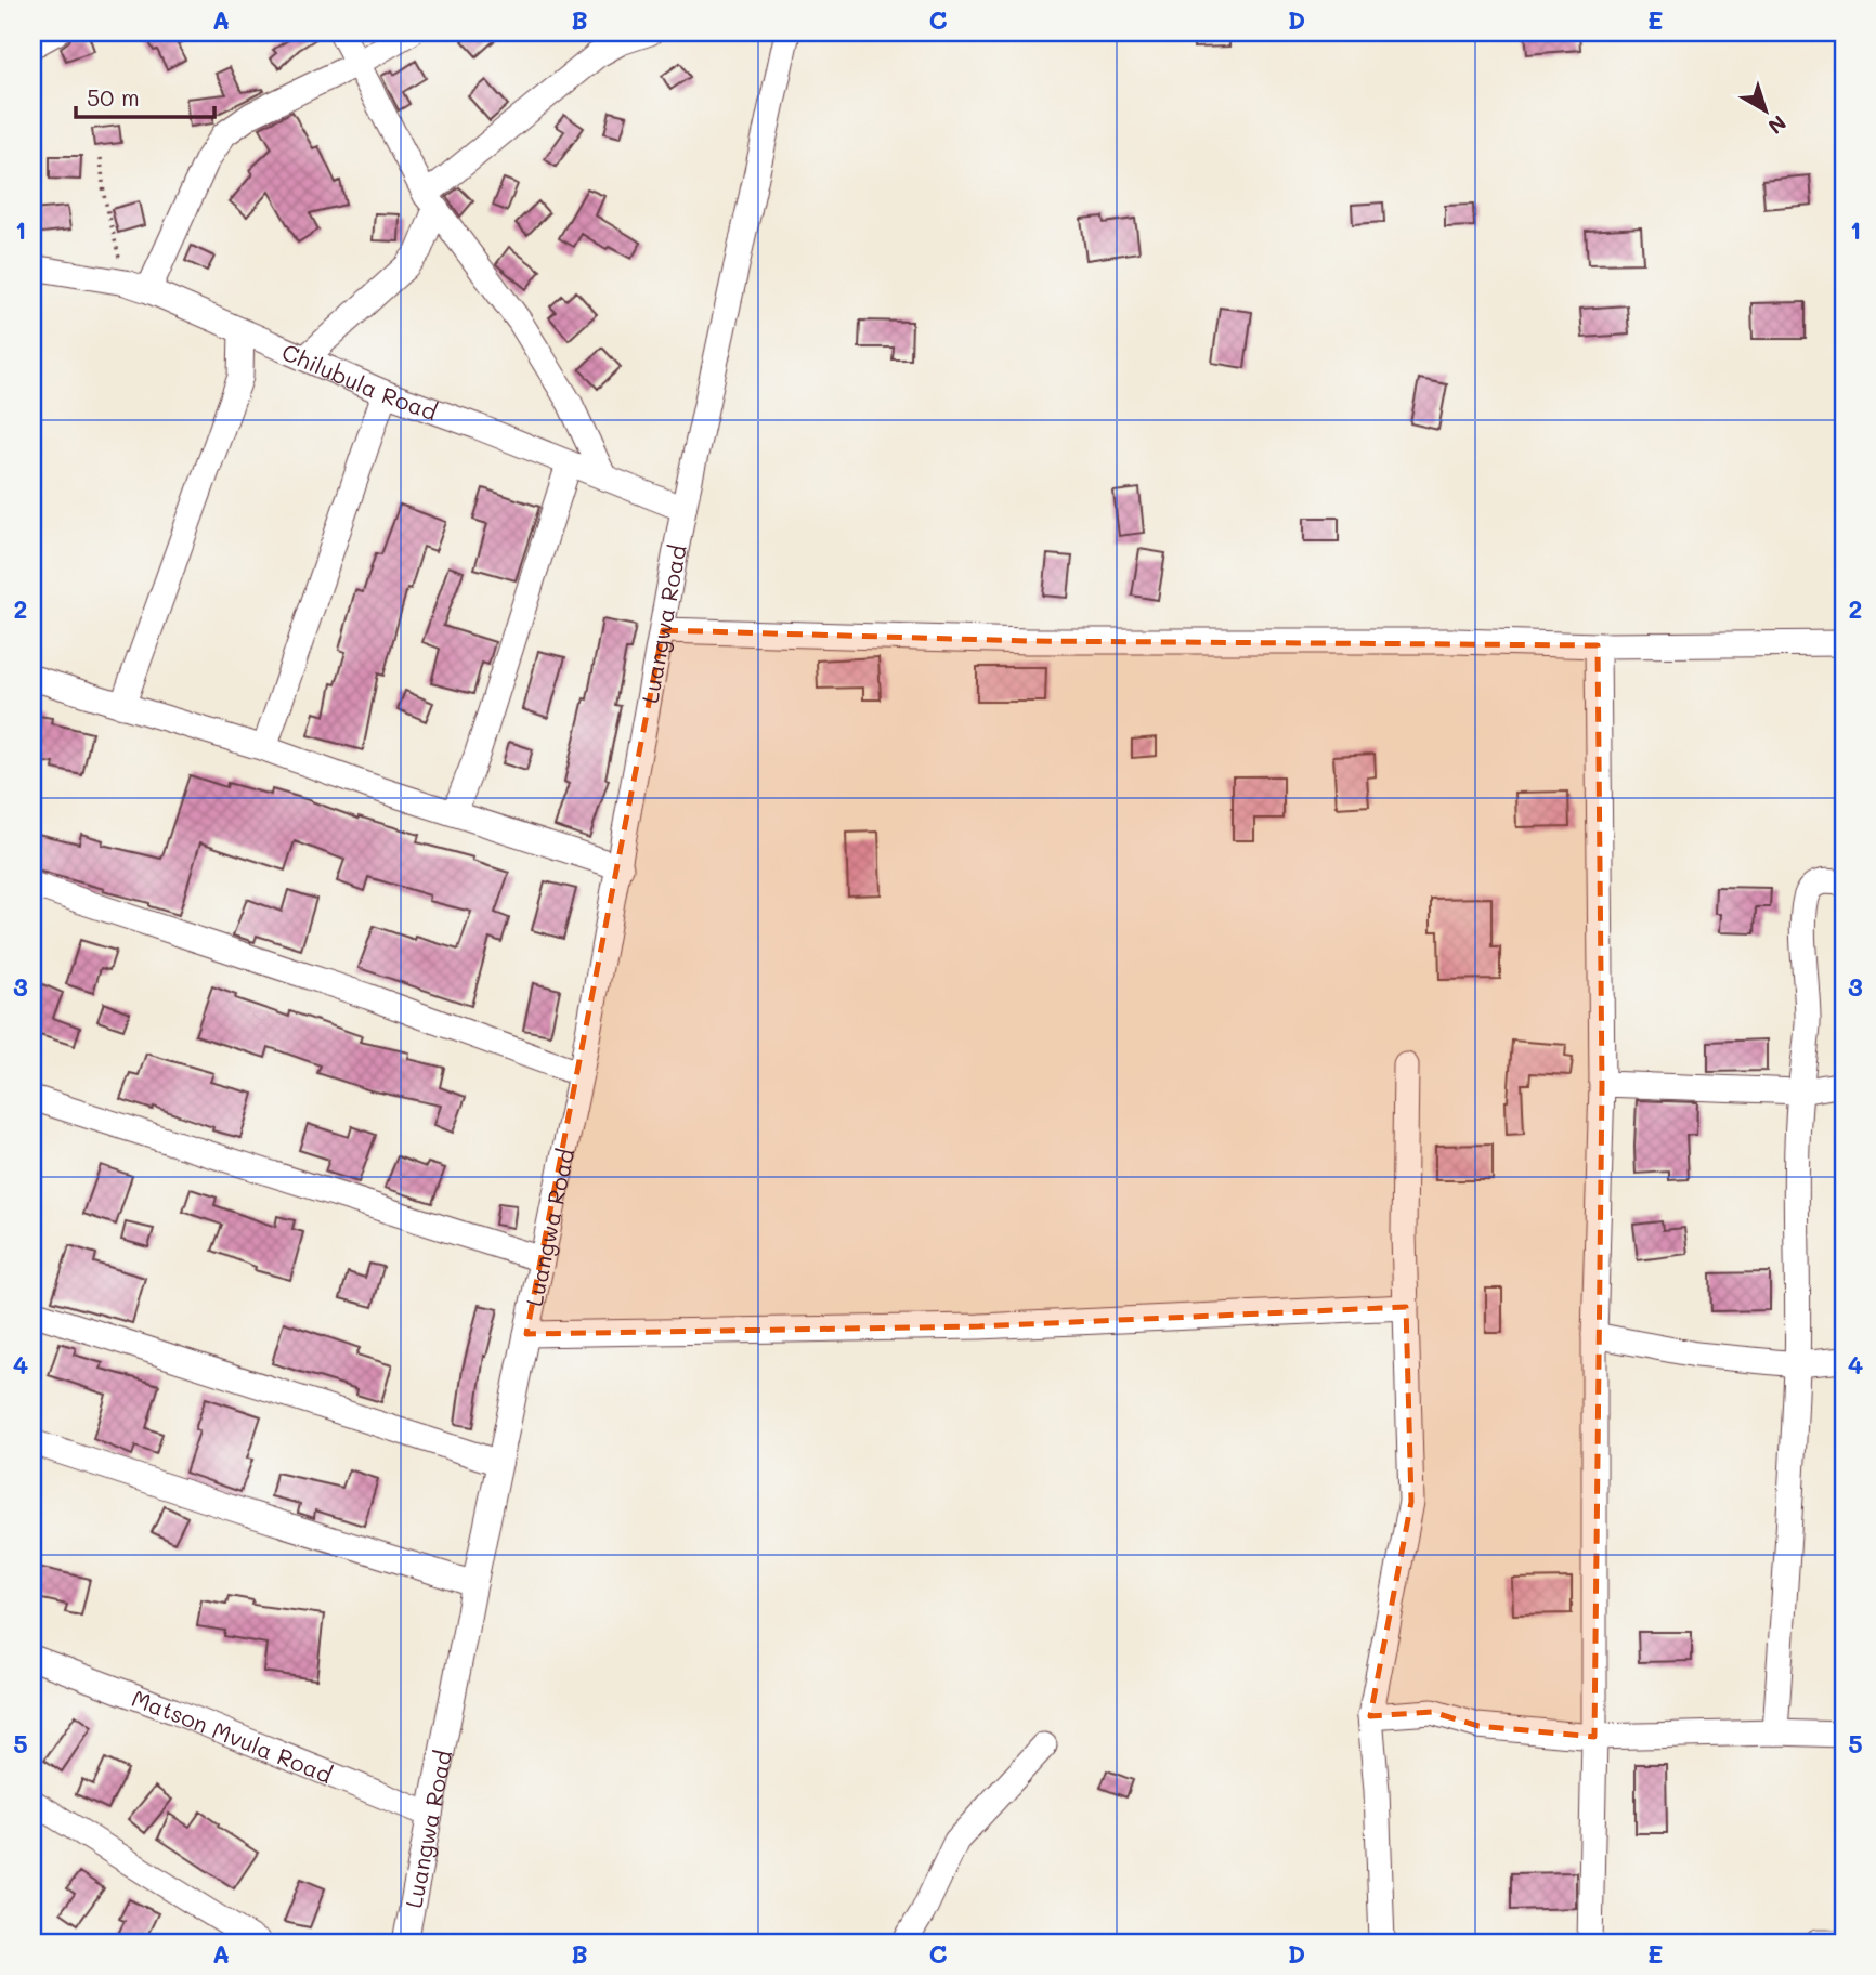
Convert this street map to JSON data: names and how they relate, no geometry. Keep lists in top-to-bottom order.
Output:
{
  "streets": {
    "street": ["Chilubula Road", "Luangwa Road", "Matson Mvula Road"]
  },
  "crossings": [
    ["Chilubula Road", "Luangwa Road"],
    ["Luangwa Road", "Matson Mvula Road"]
  ],
  "scale_bar": "50 m",
  "north": "bottom right",
  "grid": {
    "columns": [
      "A",
      "B",
      "C",
      "D",
      "E"
    ],
    "rows": [
      "1",
      "2",
      "3",
      "4",
      "5"
    ]
  }
}
